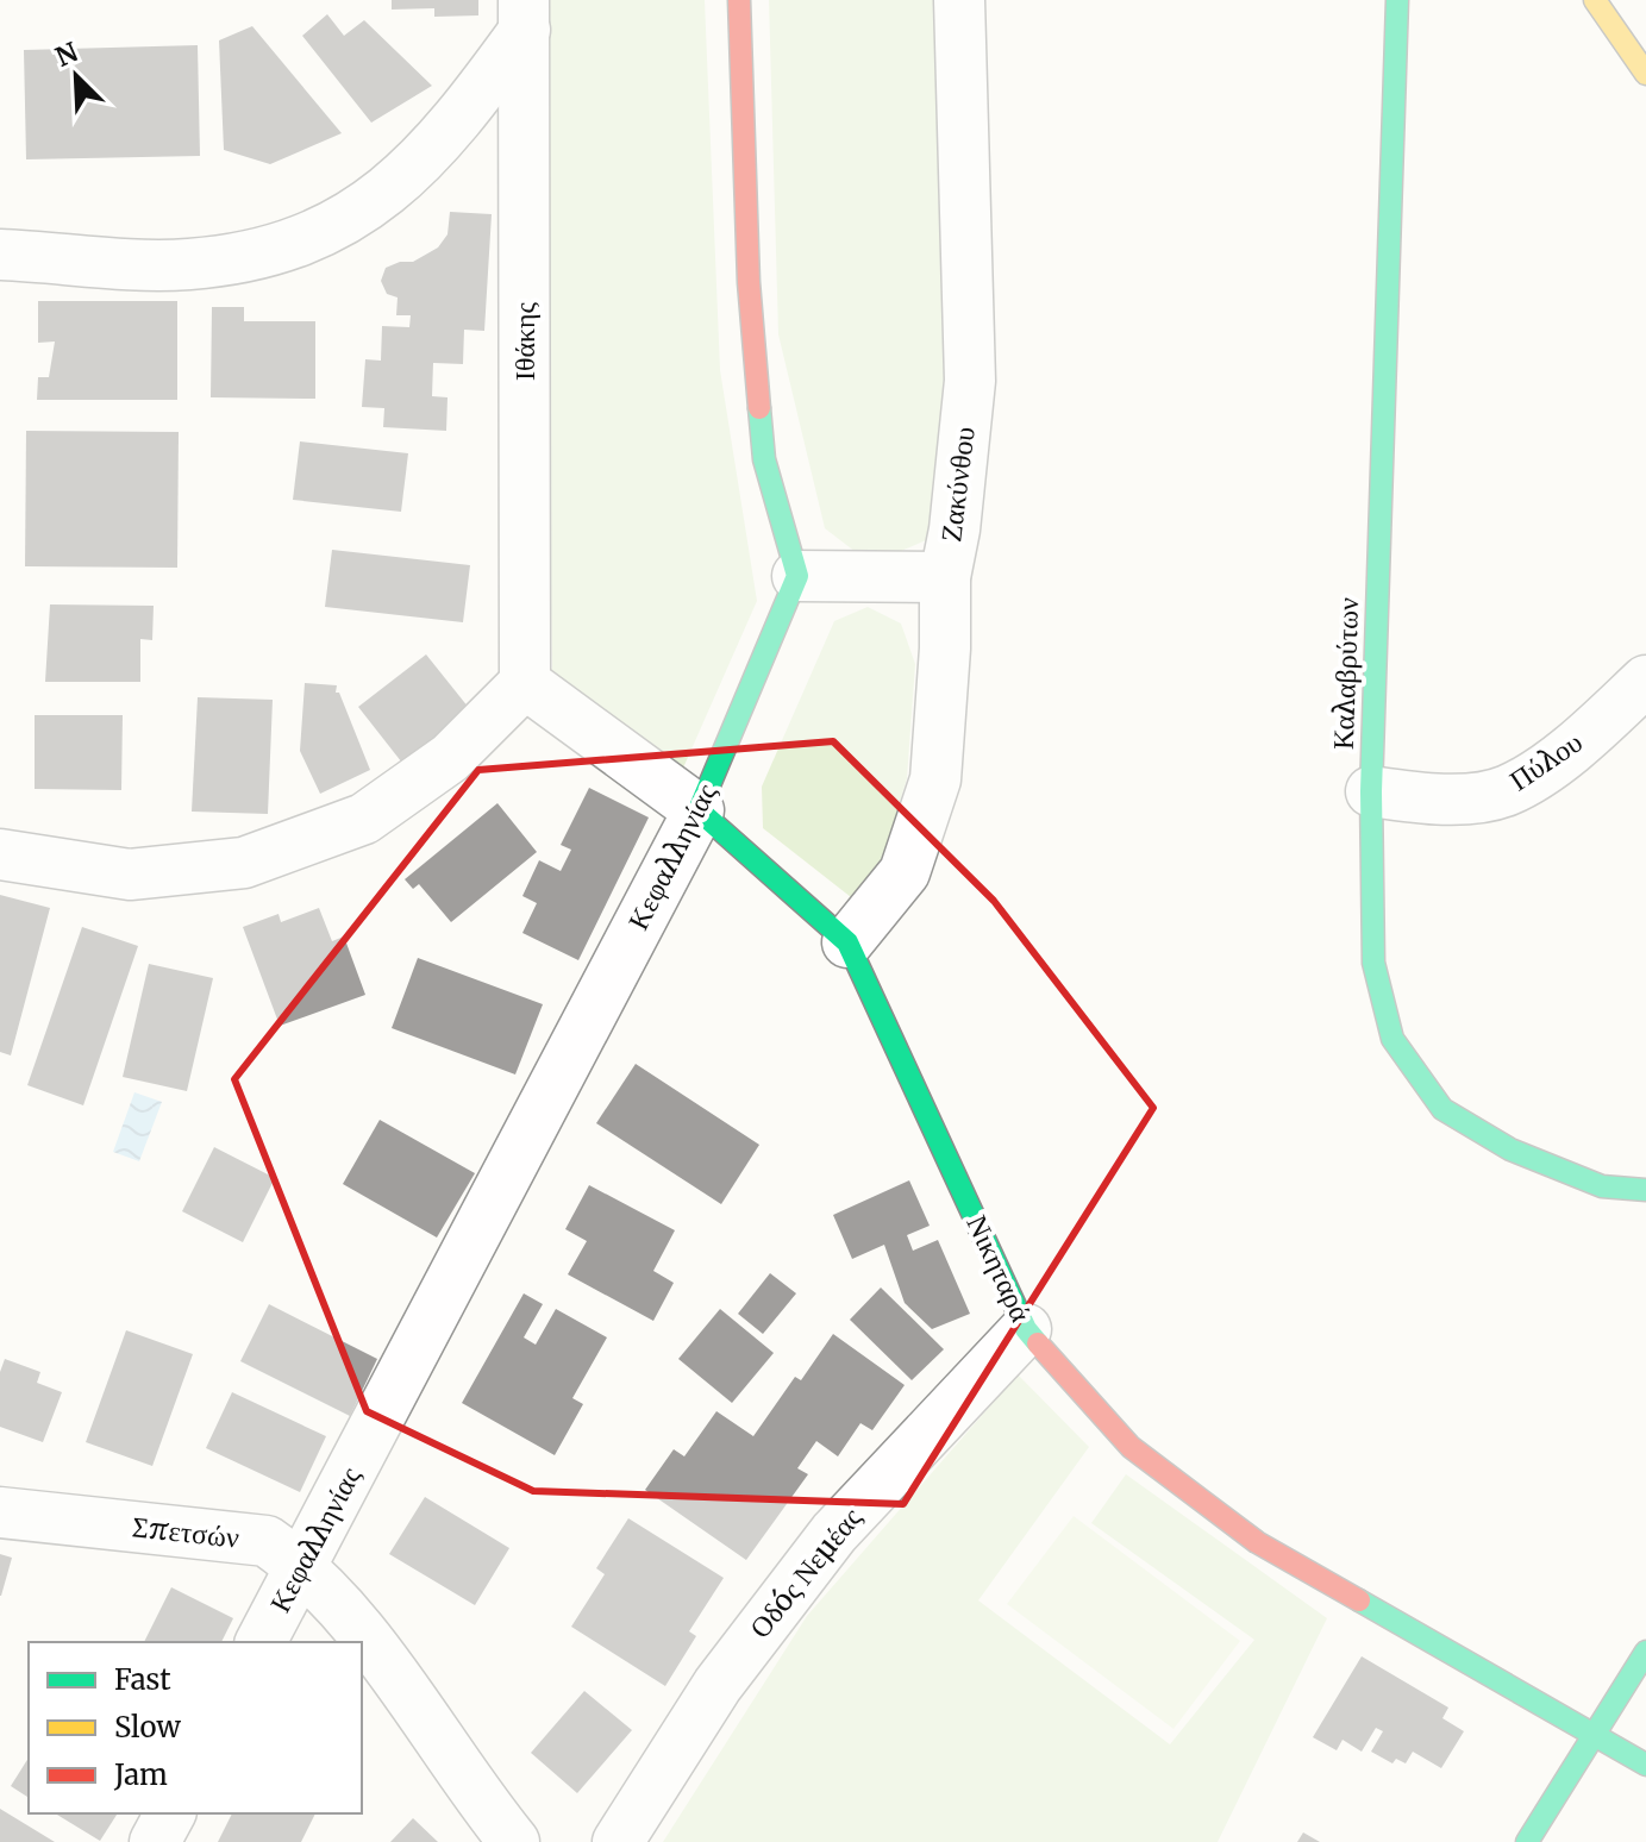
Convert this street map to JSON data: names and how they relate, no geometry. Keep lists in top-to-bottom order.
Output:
{
  "streets": {
    "street": [
      "Ιθάκης",
      "Ζακύνθου",
      "Καλαβρύτων",
      "Πύλου",
      "Κεφαλληνίας",
      "Νικηταρά",
      "Σπετσών",
      "Οδóς Νεμέας"
    ]
  },
  "crossings": [
    ["Ιθάκης", "Νικηταρά"],
    ["Ζακύνθου", "Νικηταρά"],
    ["Καλαβρύτων", "Πύλου"],
    ["Κεφαλληνίας", "Νικηταρά"],
    ["Κεφαλληνίας", "Σπετσών"],
    ["Νικηταρά", "Οδóς Νεμέας"]
  ],
  "legend": ["Fast", "Slow", "Jam"],
  "north": "top left"
}
